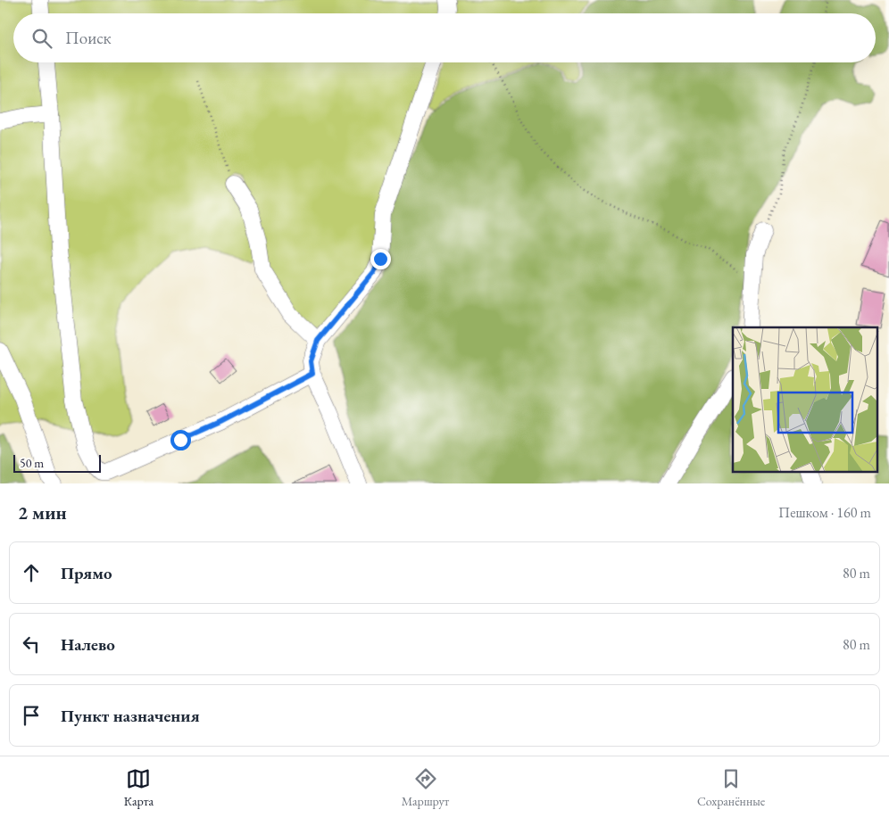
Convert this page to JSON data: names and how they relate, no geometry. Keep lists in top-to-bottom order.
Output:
{
  "scale_bar": "50 m",
  "page": {
    "search": "Поиск",
    "scale": "50 m",
    "heading": ["2 мин", "Пешком · 160 m"],
    "list": [
      ["Прямо", "80 m"],
      ["Налево", "80 m"],
      "Пункт назначения"
    ],
    "nav": ["Карта", "Маршрут", "Сохранённые"]
  }
}
